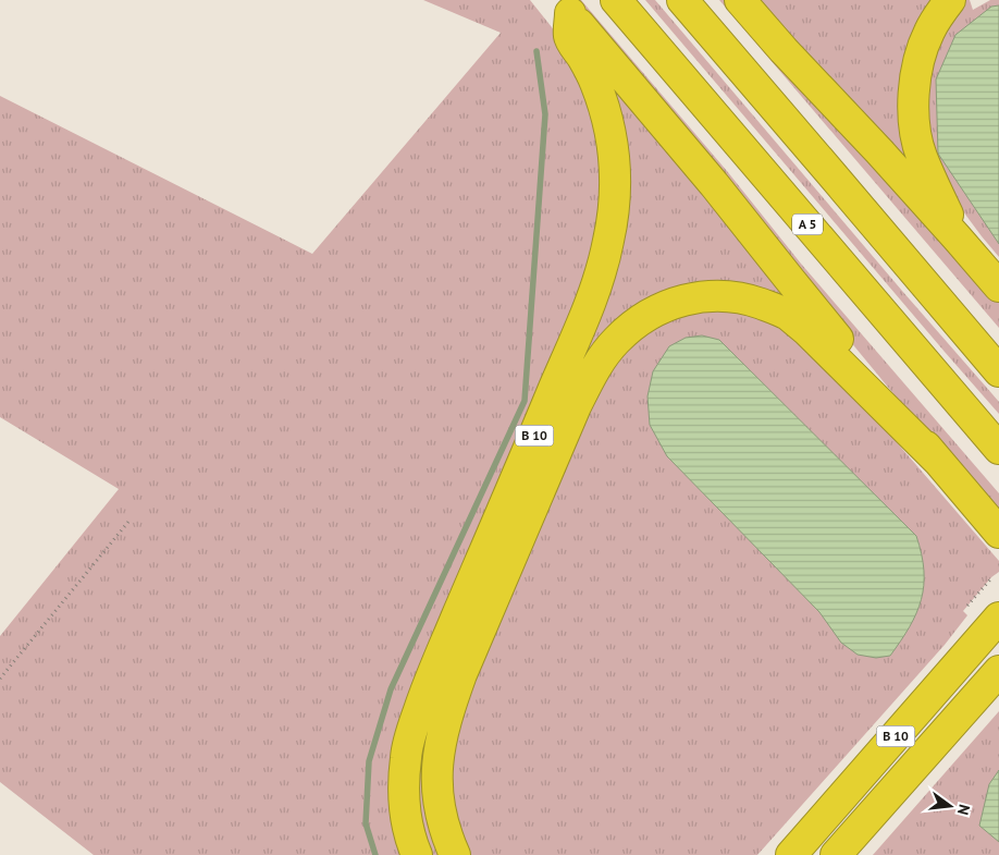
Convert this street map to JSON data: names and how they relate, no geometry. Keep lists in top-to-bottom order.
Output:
{
  "streets": {
    "highway": ["A 5", "B 10"]
  },
  "north": "right"
}
